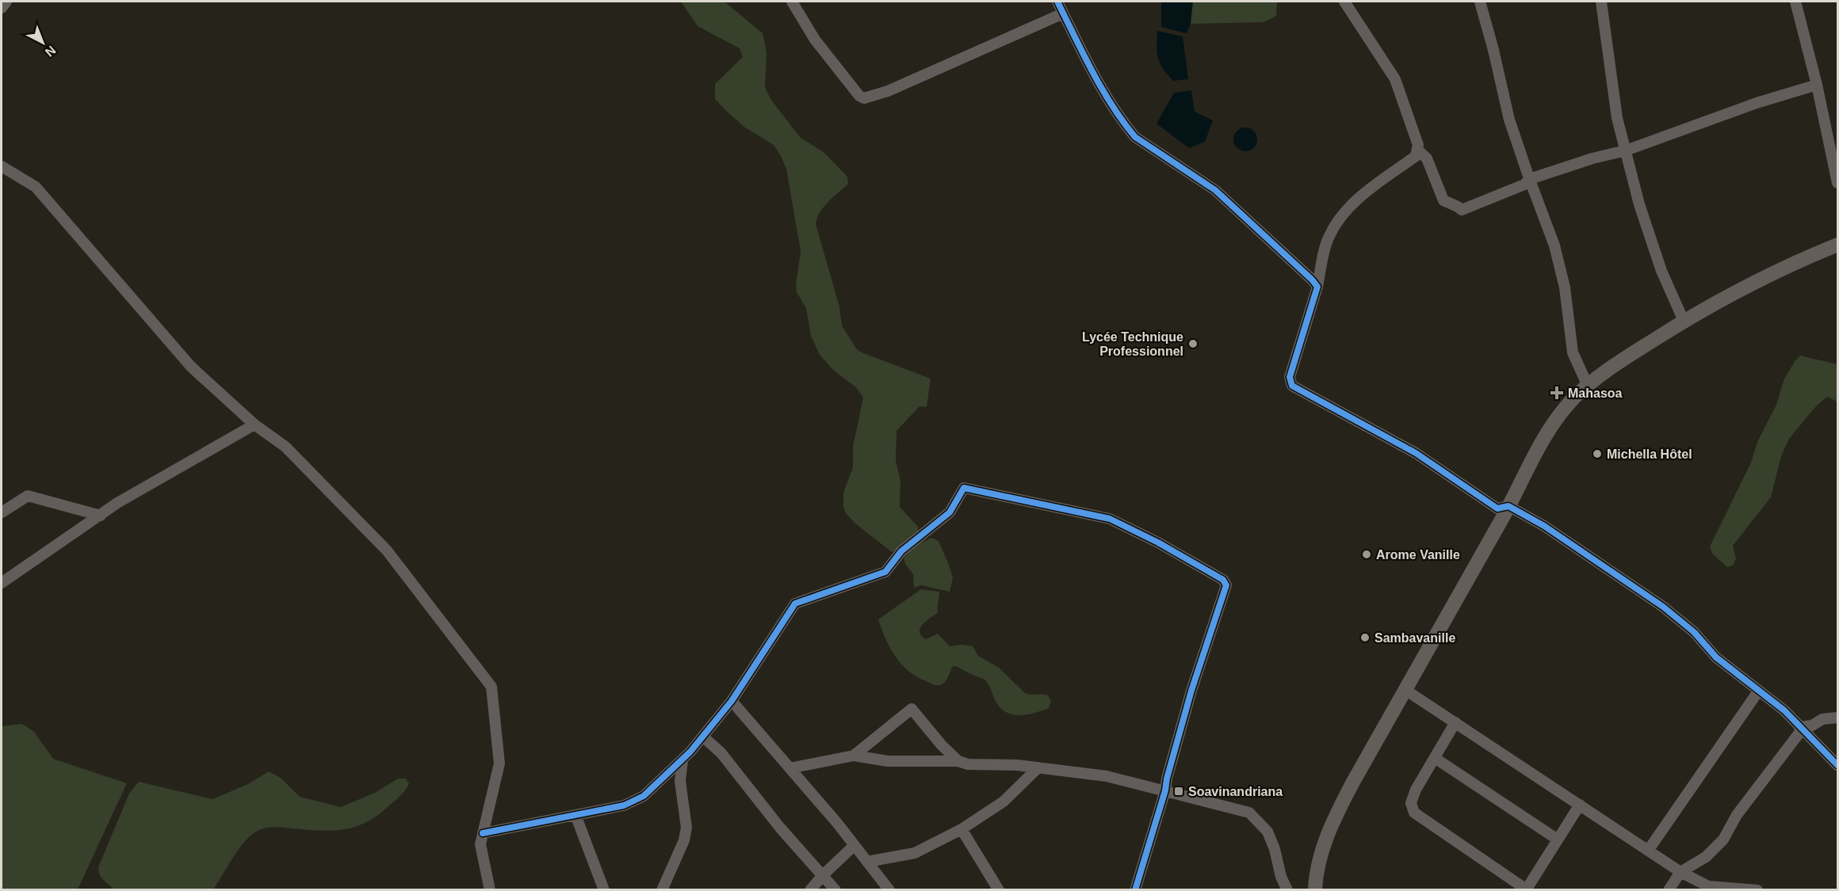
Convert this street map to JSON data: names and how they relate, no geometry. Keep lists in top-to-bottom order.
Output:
{
  "places": {
    "other": [
      "Lycée Technique Professionnel",
      "Michella Hôtel",
      "Arome Vanille",
      "Sambavanille"
    ],
    "health": ["Mahasoa"],
    "transit": ["Soavinandriana"]
  },
  "north": "bottom right"
}
